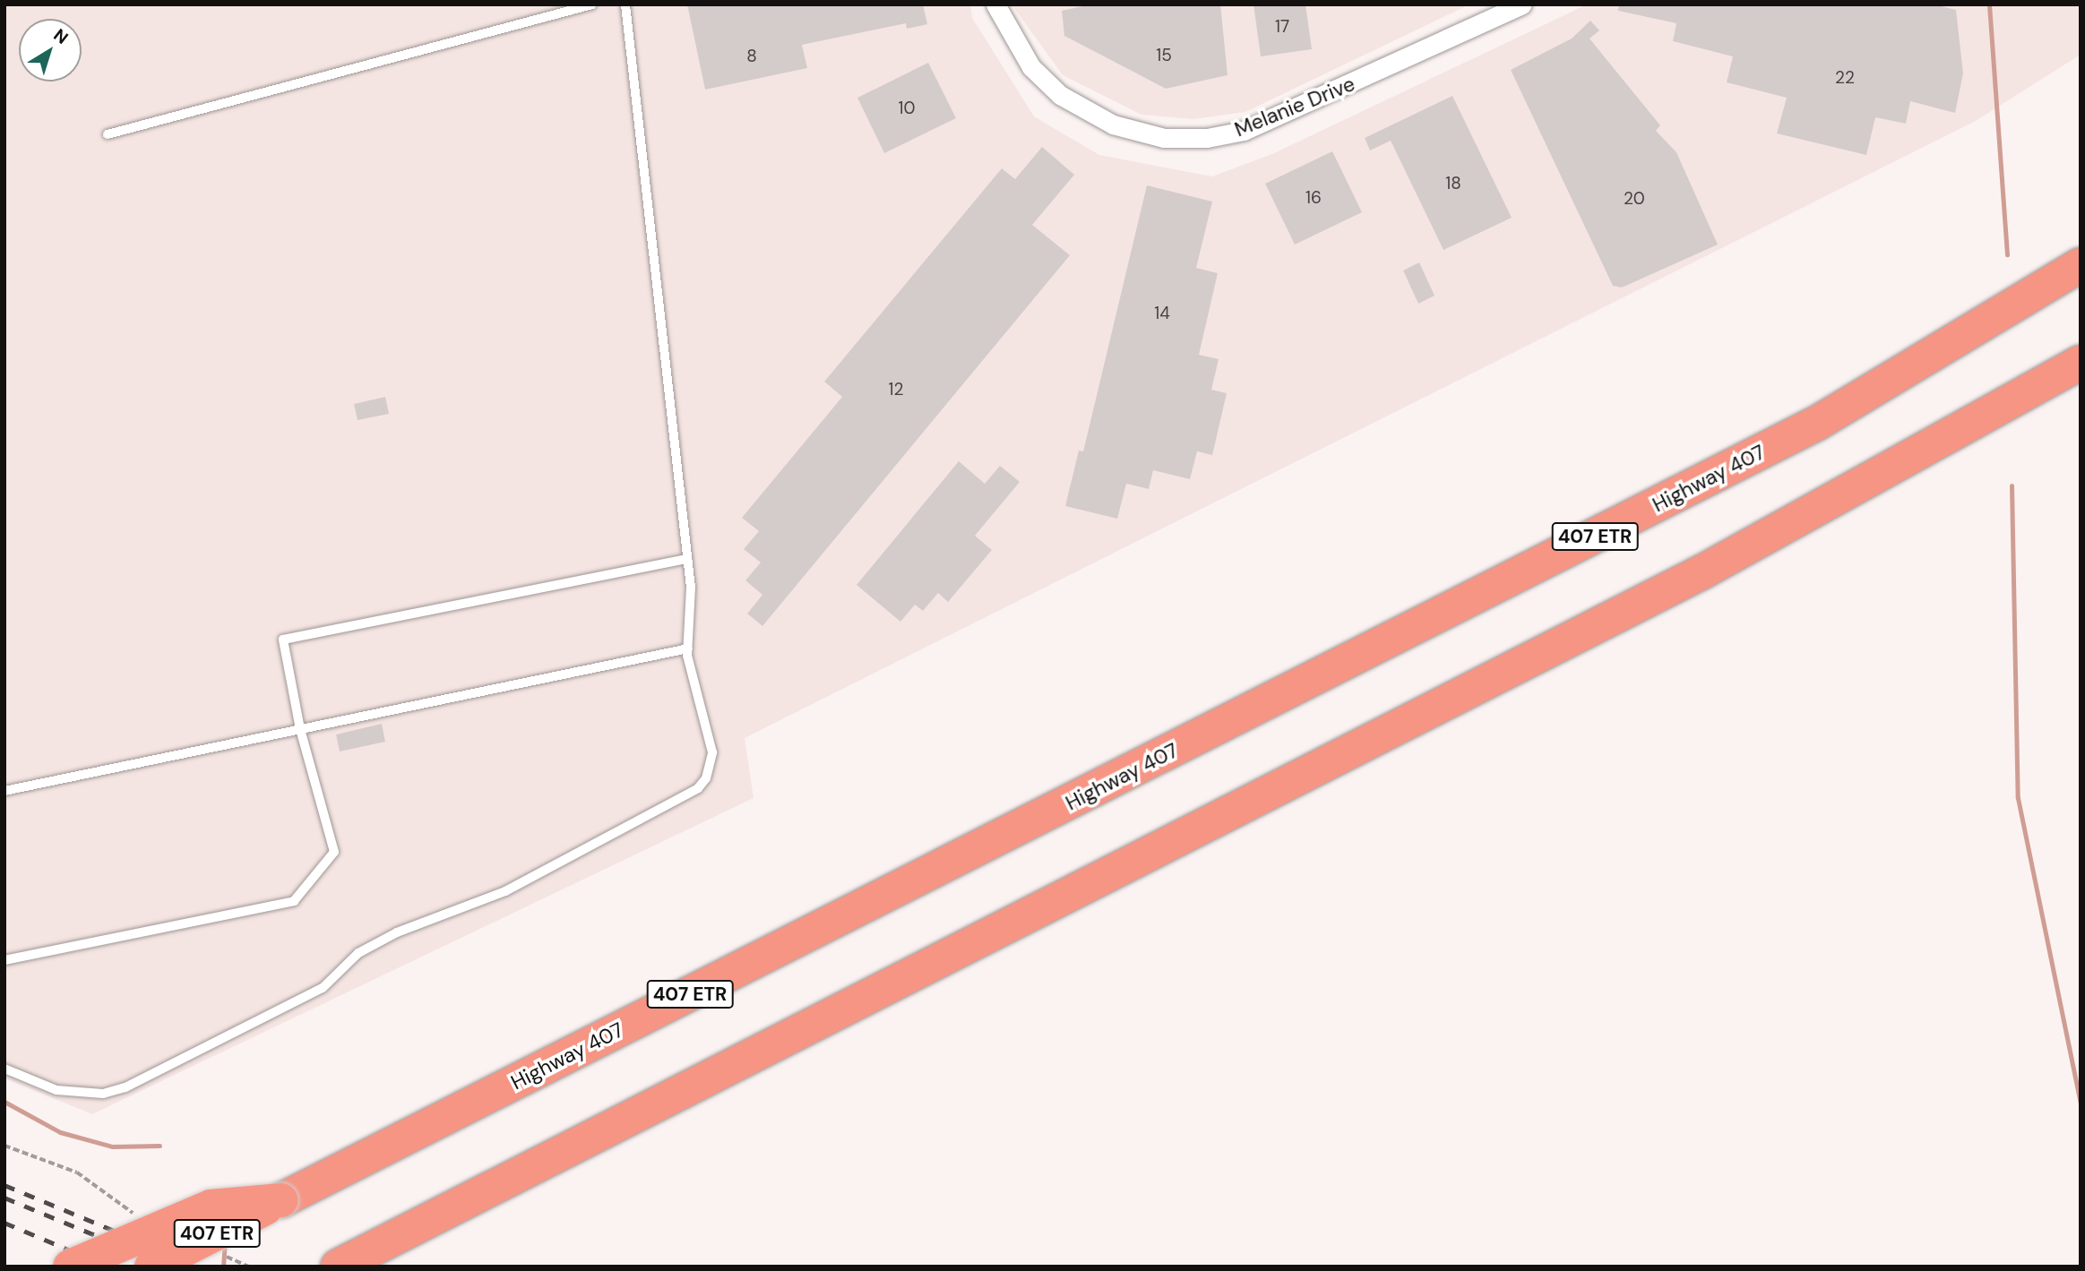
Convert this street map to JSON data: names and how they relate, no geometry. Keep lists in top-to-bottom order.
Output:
{
  "streets": {
    "highway": ["Highway 407", "407 ETR"],
    "street": ["Melanie Drive"]
  },
  "house_numbers": [
    "17",
    "15",
    "8",
    "22",
    "10",
    "18",
    "16",
    "20",
    "14",
    "12"
  ],
  "north": "top right"
}
